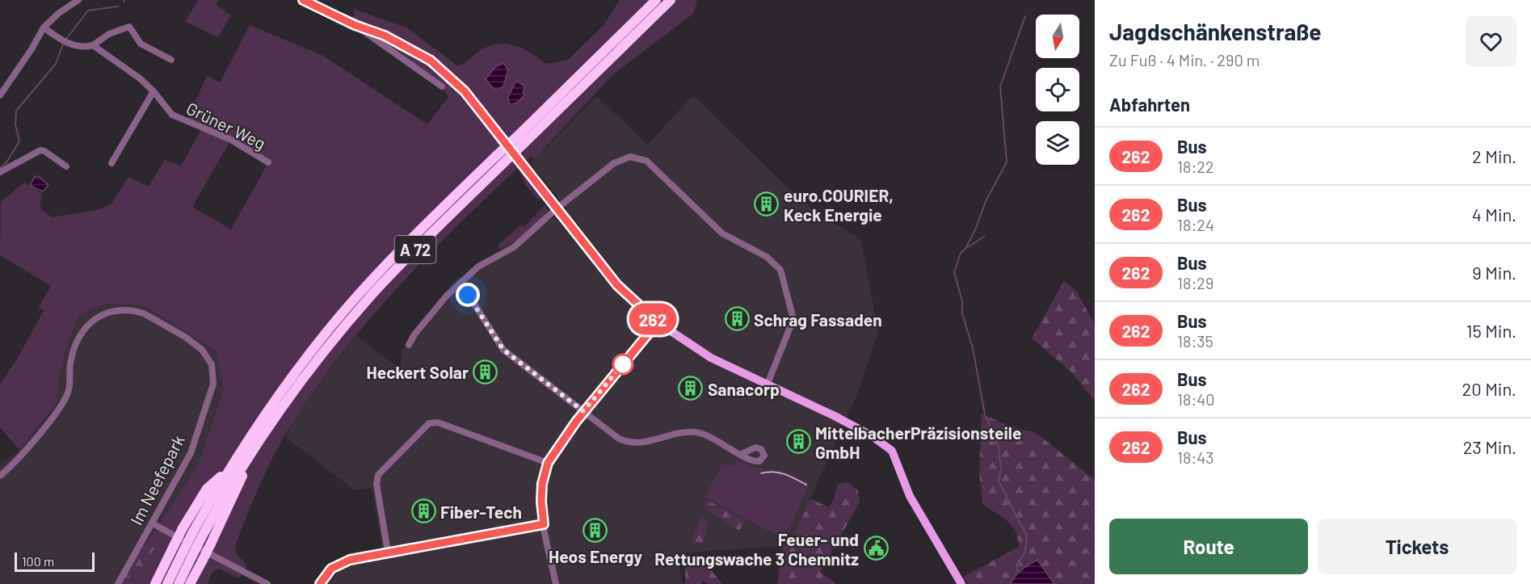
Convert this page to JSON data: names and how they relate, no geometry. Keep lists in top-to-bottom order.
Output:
{
  "streets": {
    "highway": ["A 72"],
    "street": ["Grüner Weg", "Im Neefepark"]
  },
  "places": {
    "building": [
      "euro.COURIER, Keck Energie",
      "Schrag Fassaden",
      "Heckert Solar",
      "Sanacorp",
      "MittelbacherPräzisionsteile GmbH",
      "Fiber-Tech",
      "Heos Energy"
    ],
    "public building": ["Feuer- und Rettungswache 3 Chemnitz"]
  },
  "lines": ["bus line 262"],
  "scale_bar": "100 m",
  "north": "bottom",
  "page": {
    "on_map": "262",
    "heading": [
      ["Jagdschänkenstraße", "Zu Fuß · 4 Min. · 290 m"],
      "Abfahrten"
    ],
    "list": [
      {
        "mark": "262",
        "name": "Bus",
        "note": "18:22",
        "value": "2 Min."
      },
      {
        "mark": "262",
        "name": "Bus",
        "note": "18:24",
        "value": "4 Min."
      },
      {
        "mark": "262",
        "name": "Bus",
        "note": "18:29",
        "value": "9 Min."
      },
      {
        "mark": "262",
        "name": "Bus",
        "note": "18:35",
        "value": "15 Min."
      },
      {
        "mark": "262",
        "name": "Bus",
        "note": "18:40",
        "value": "20 Min."
      },
      {
        "mark": "262",
        "name": "Bus",
        "note": "18:43",
        "value": "23 Min."
      }
    ],
    "buttons": ["Route", "Tickets"],
    "scale": "100 m"
  }
}
